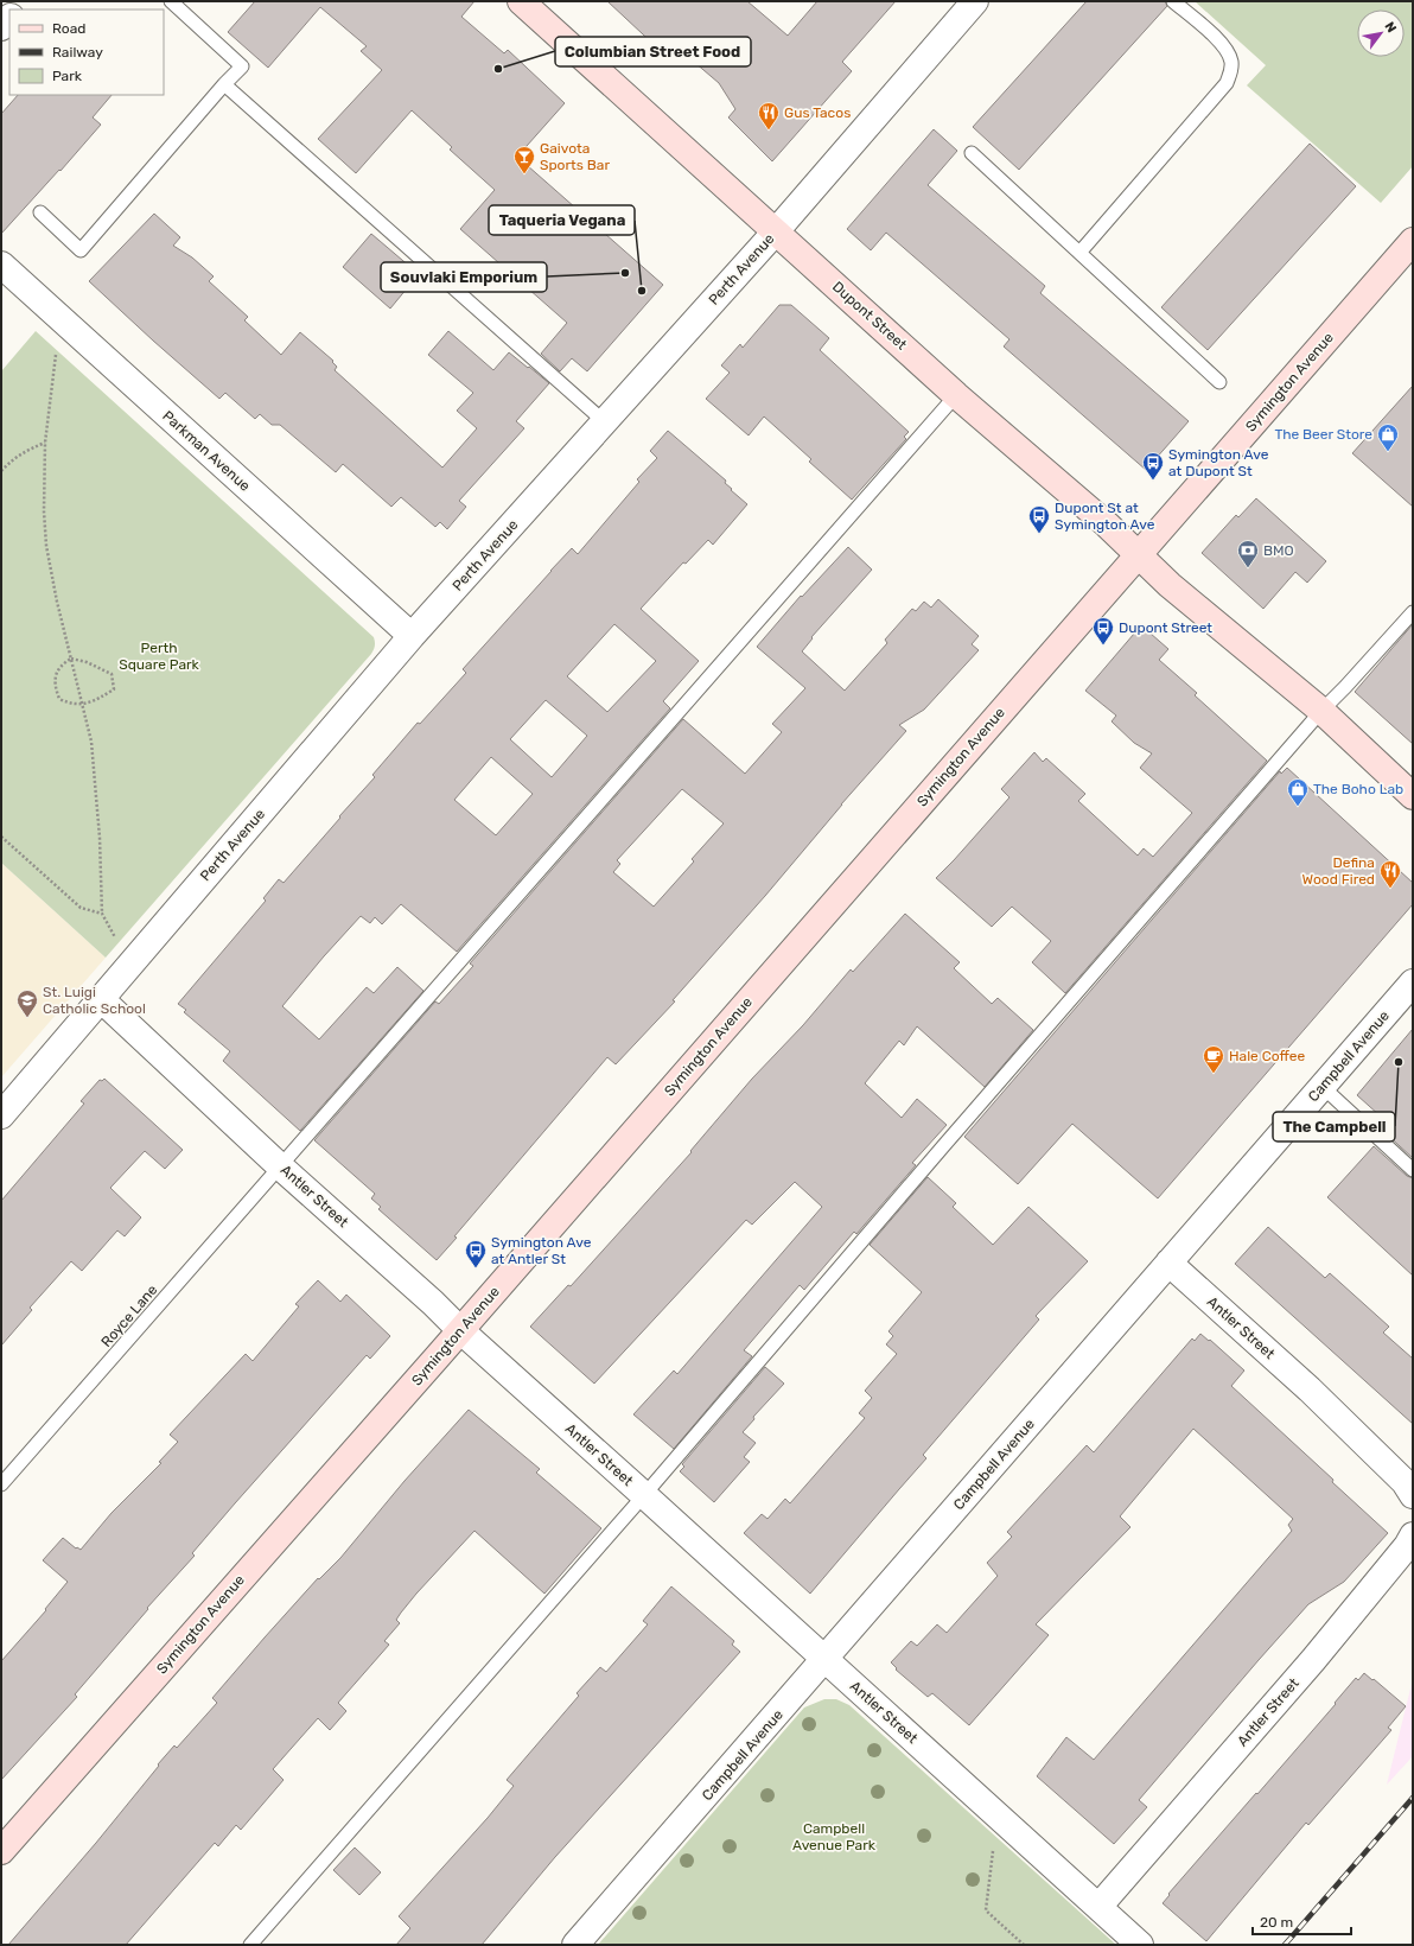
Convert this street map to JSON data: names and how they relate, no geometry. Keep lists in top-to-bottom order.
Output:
{
  "streets": {
    "street": [
      "Perth Avenue",
      "Dupont Street",
      "Symington Avenue",
      "Parkman Avenue",
      "Campbell Avenue",
      "Antler Street"
    ],
    "lane": ["Royce Lane"]
  },
  "crossings": [
    ["Perth Avenue", "Dupont Street"],
    ["Perth Avenue", "Parkman Avenue"],
    ["Perth Avenue", "Antler Street"],
    ["Dupont Street", "Symington Avenue"],
    ["Dupont Street", "Royce Lane"],
    ["Symington Avenue", "Antler Street"],
    ["Campbell Avenue", "Antler Street"],
    ["Antler Street", "Royce Lane"]
  ],
  "parks": ["Perth Square Park", "Campbell Avenue Park"],
  "places": {
    "other": [
      "Columbian Street Food",
      "Souvlaki Emporium",
      "Taqueria Vegana",
      "The Campbell"
    ],
    "restaurant": ["Gus Tacos", "Defina Wood Fired"],
    "bar": ["Gaivota Sports Bar"],
    "shop": ["The Beer Store", "The Boho Lab"],
    "bus stop": [
      "Symington Ave at Dupont St",
      "Dupont St at Symington Ave",
      "Dupont Street",
      "Symington Ave at Antler St"
    ],
    "bank": ["BMO"],
    "school or university": ["St. Luigi Catholic School"],
    "cafe": ["Hale Coffee"]
  },
  "legend": ["Road", "Railway", "Park"],
  "scale_bar": "20 m",
  "north": "top right"
}
